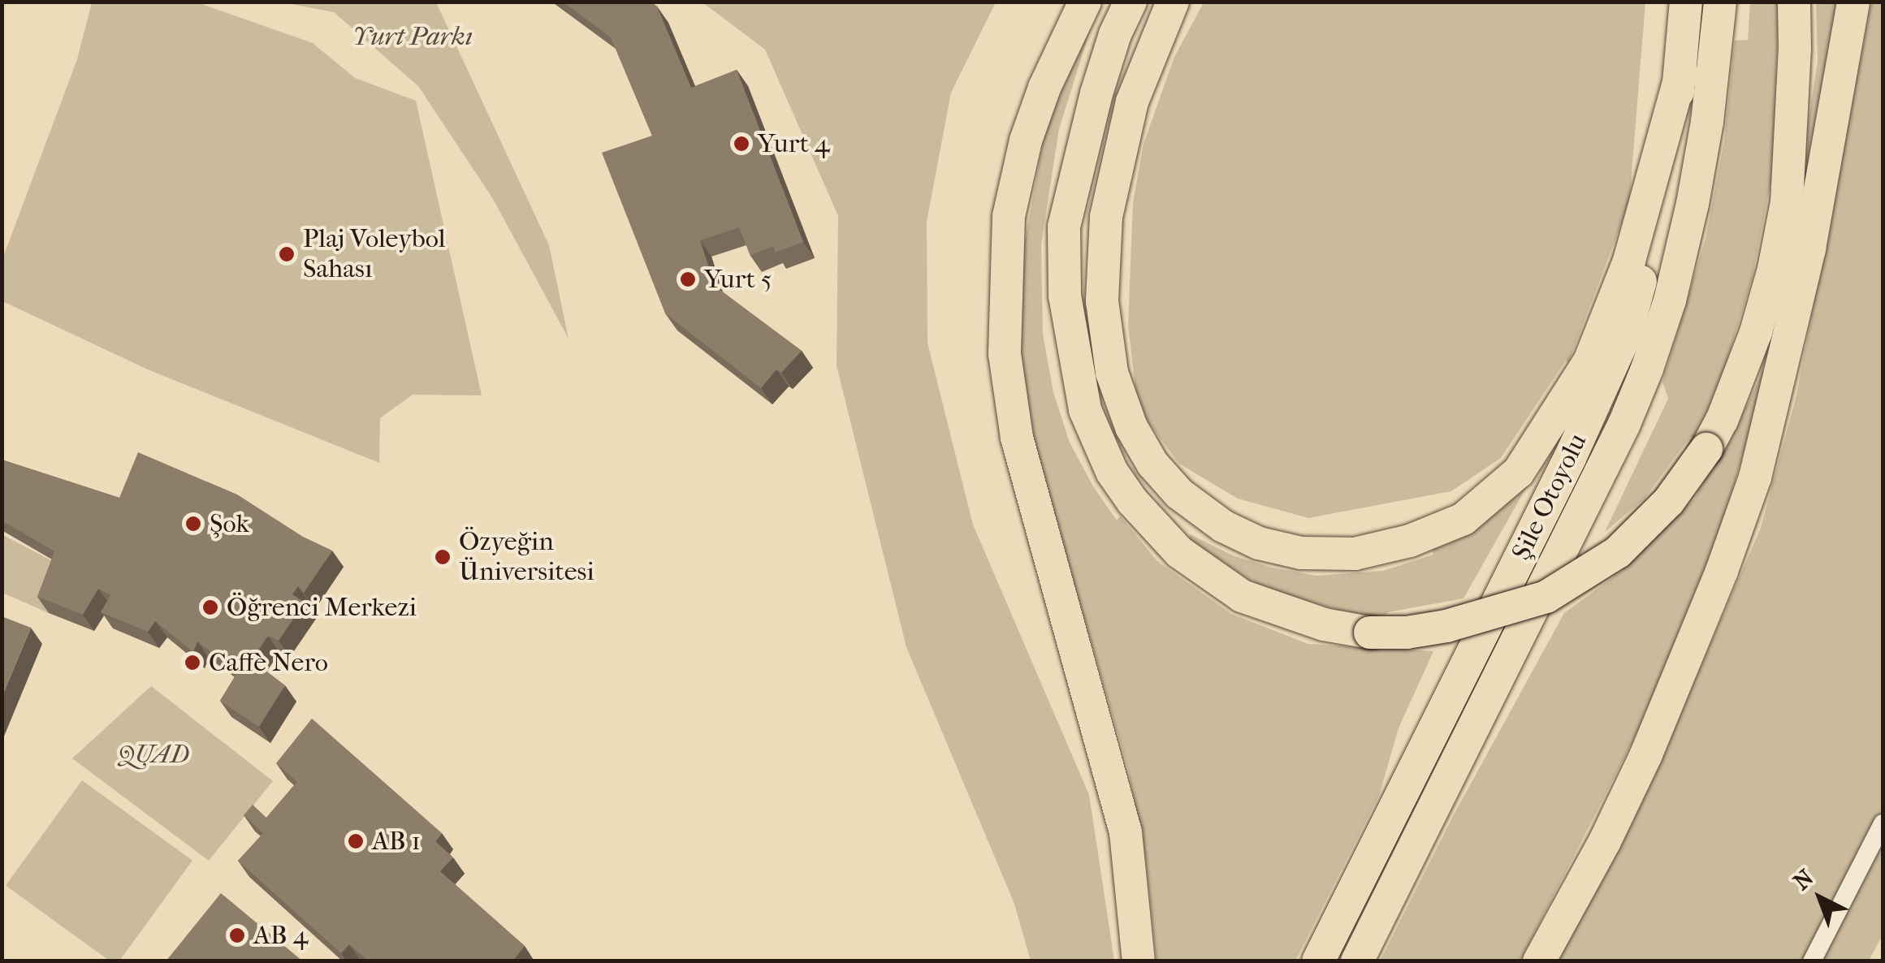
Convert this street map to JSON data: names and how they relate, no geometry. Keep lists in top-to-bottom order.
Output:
{
  "streets": {
    "highway": ["Şile Otoyolu"]
  },
  "parks": ["Yurt Parkı", "QUAD"],
  "places": [
    "Yurt 4",
    "Plaj Voleybol Sahası",
    "Yurt 5",
    "Şok",
    "Özyeğin Üniversitesi",
    "Öğrenci Merkezi",
    "Caffè Nero",
    "AB 1",
    "AB 4"
  ],
  "north": "top left"
}
